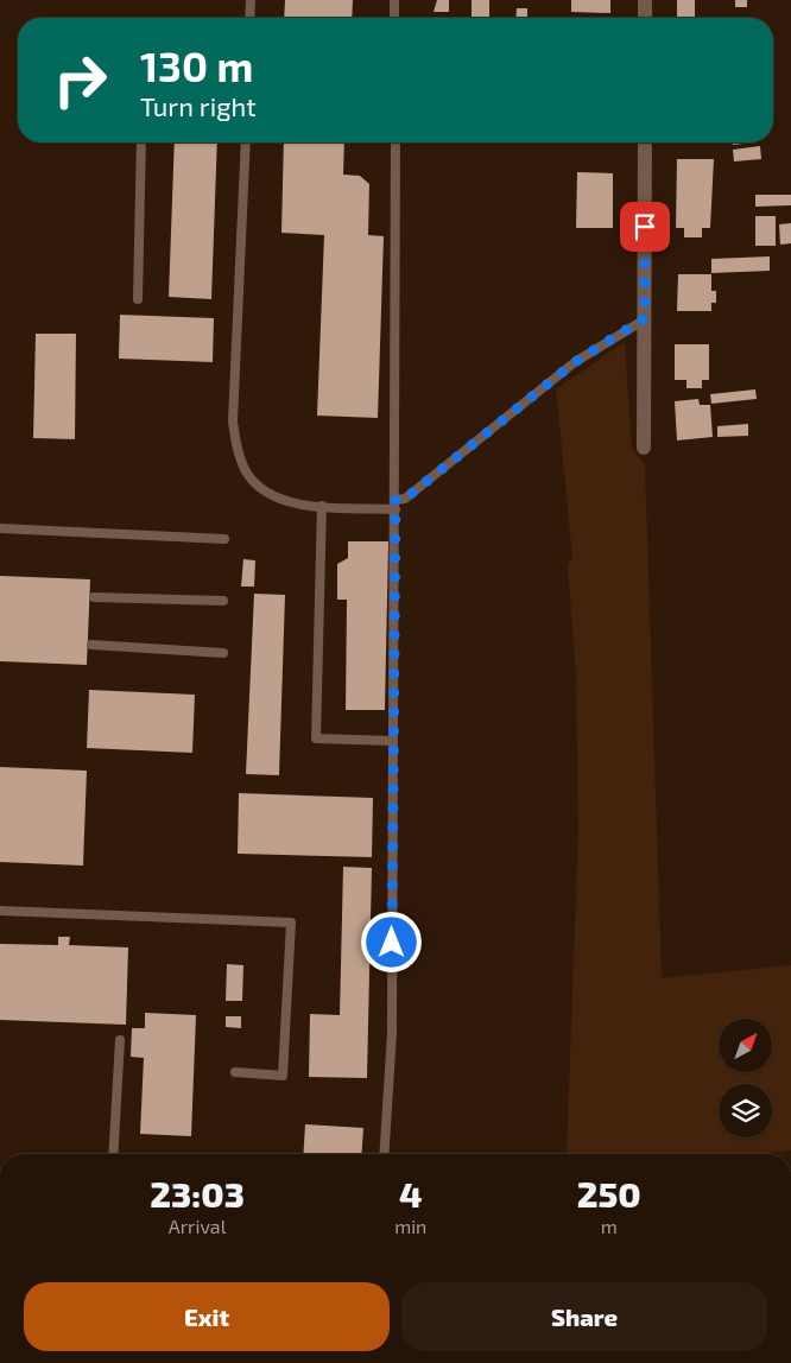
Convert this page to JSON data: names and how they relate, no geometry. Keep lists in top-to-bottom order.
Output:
{
  "north": "top right",
  "page": {
    "turn": ["130 m", "Turn right"],
    "eta": [
      "23:03",
      "Arrival",
      "4",
      "min",
      "250",
      "m"
    ],
    "buttons": ["Exit", "Share"]
  }
}
